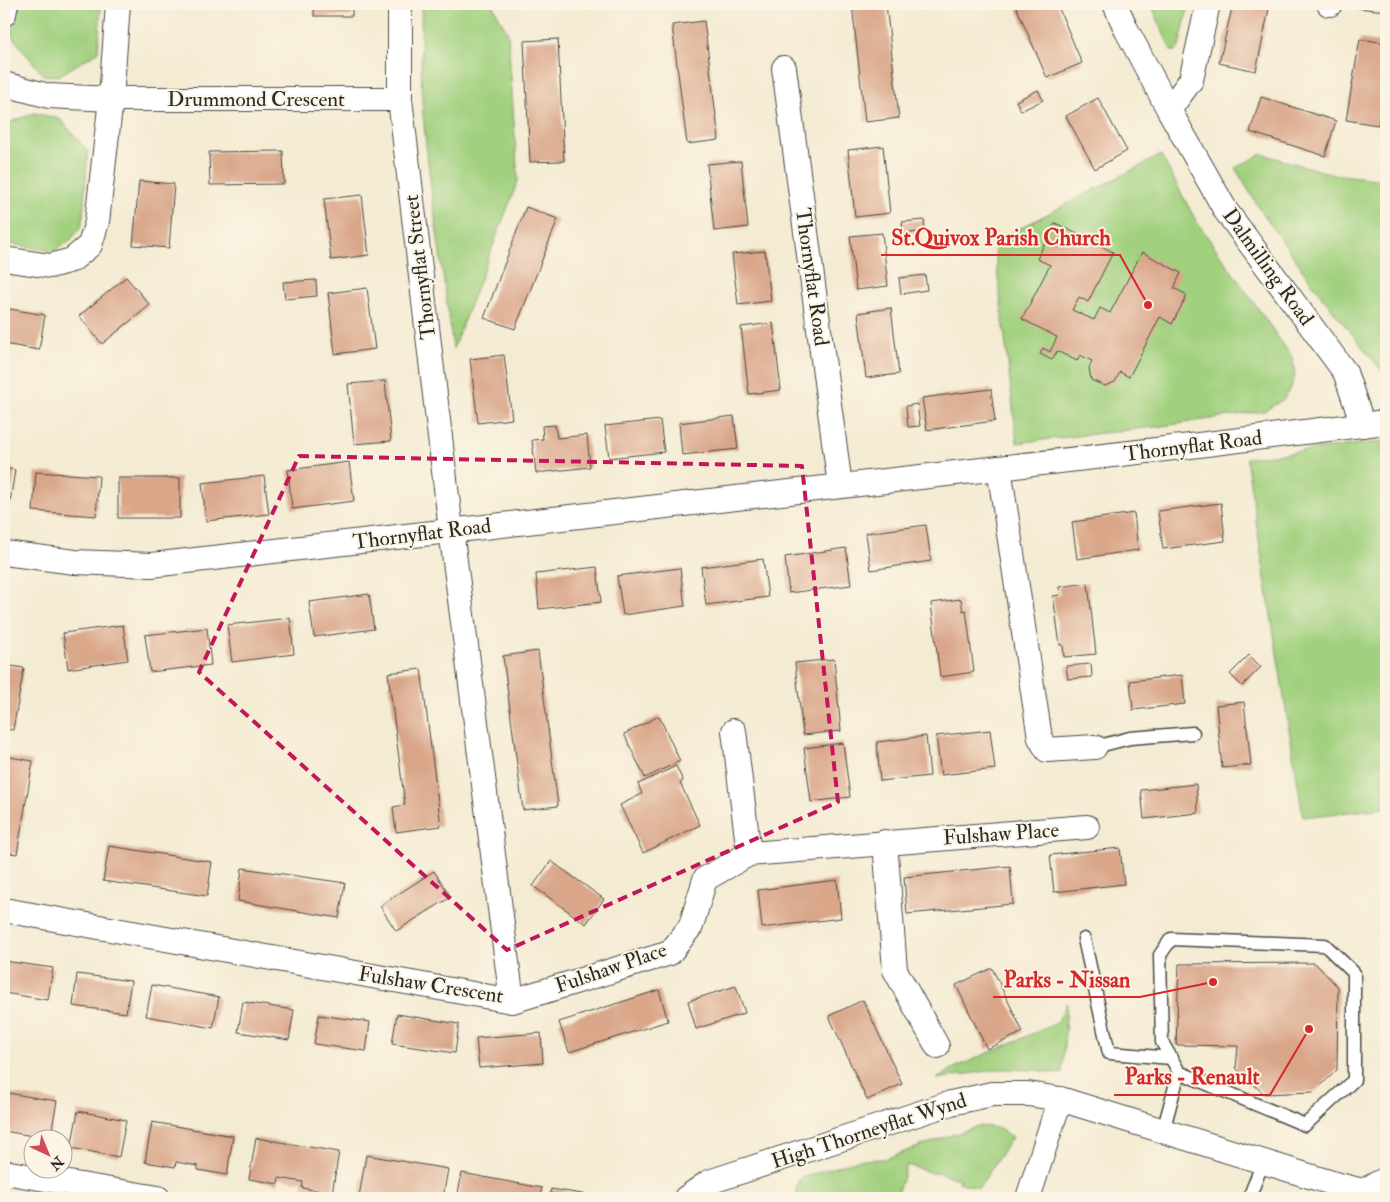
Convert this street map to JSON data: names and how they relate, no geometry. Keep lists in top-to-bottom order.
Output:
{
  "streets": {
    "street": [
      "Drummond Crescent",
      "Thornyflat Street",
      "Dalmilling Road",
      "Thornyflat Road",
      "Fulshaw Place",
      "Fulshaw Crescent",
      "High Thorneyflat Wynd"
    ]
  },
  "crossings": [
    ["Drummond Crescent", "Thornyflat Street"],
    ["Thornyflat Street", "Thornyflat Road"],
    ["Thornyflat Street", "Fulshaw Crescent"],
    ["Dalmilling Road", "Thornyflat Road"],
    ["Thornyflat Road", "Fulshaw Crescent"],
    ["Fulshaw Place", "Fulshaw Crescent"]
  ],
  "places": ["St.Quivox Parish Church", "Parks - Nissan", "Parks - Renault"],
  "north": "bottom right"
}
